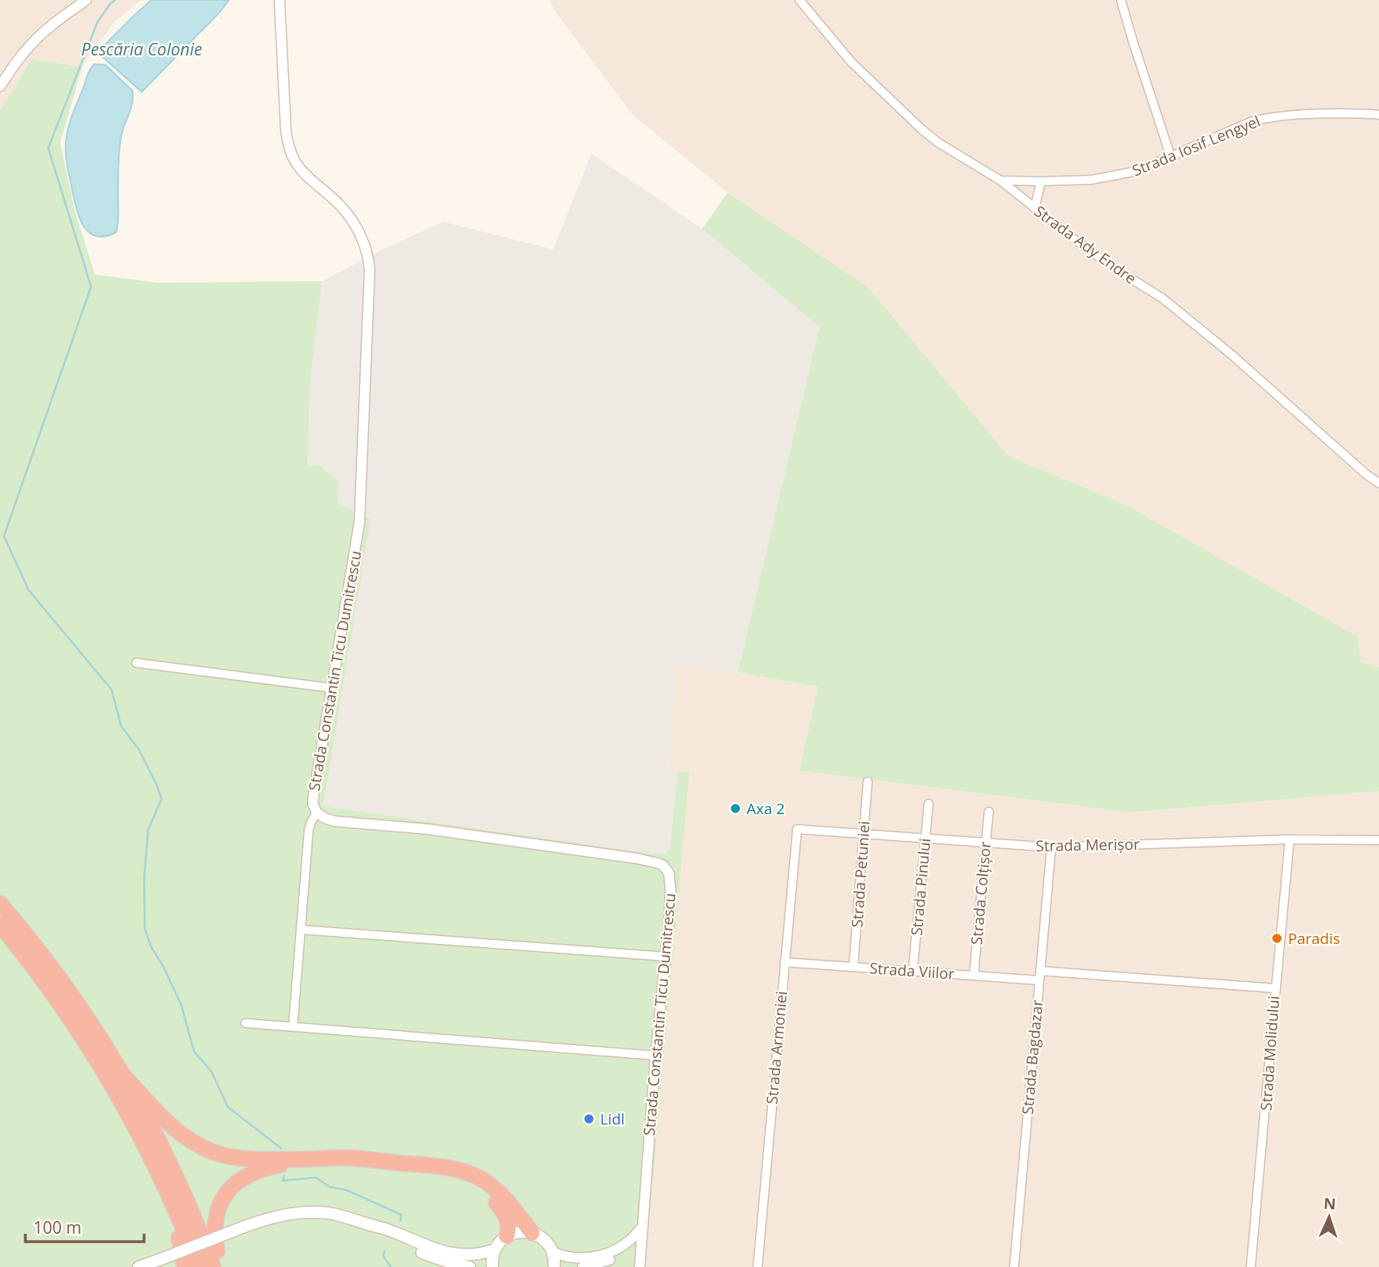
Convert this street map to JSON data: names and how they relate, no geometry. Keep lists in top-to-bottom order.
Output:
{
  "streets": {
    "street": [
      "Strada Iosif Lengyel",
      "Strada Ady Endre",
      "Strada Constantin Ticu Dumitrescu",
      "Strada Merișor",
      "Strada Petuniei",
      "Strada Pinului",
      "Strada Colțișor",
      "Strada Viilor",
      "Strada Armoniei",
      "Strada Molidului",
      "Strada Bagdazar"
    ]
  },
  "crossings": [
    ["Strada Iosif Lengyel", "Strada Ady Endre"],
    ["Strada Merișor", "Strada Petuniei"],
    ["Strada Merișor", "Strada Pinului"],
    ["Strada Merișor", "Strada Colțișor"],
    ["Strada Merișor", "Strada Armoniei"],
    ["Strada Merișor", "Strada Molidului"],
    ["Strada Merișor", "Strada Bagdazar"],
    ["Strada Petuniei", "Strada Viilor"],
    ["Strada Pinului", "Strada Viilor"],
    ["Strada Colțișor", "Strada Viilor"],
    ["Strada Viilor", "Strada Armoniei"],
    ["Strada Viilor", "Strada Molidului"],
    ["Strada Viilor", "Strada Bagdazar"]
  ],
  "water": ["Pescăria Colonie"],
  "places": ["Axa 2", "Paradis", "Lidl"],
  "scale_bar": "100 m",
  "north": "top"
}
